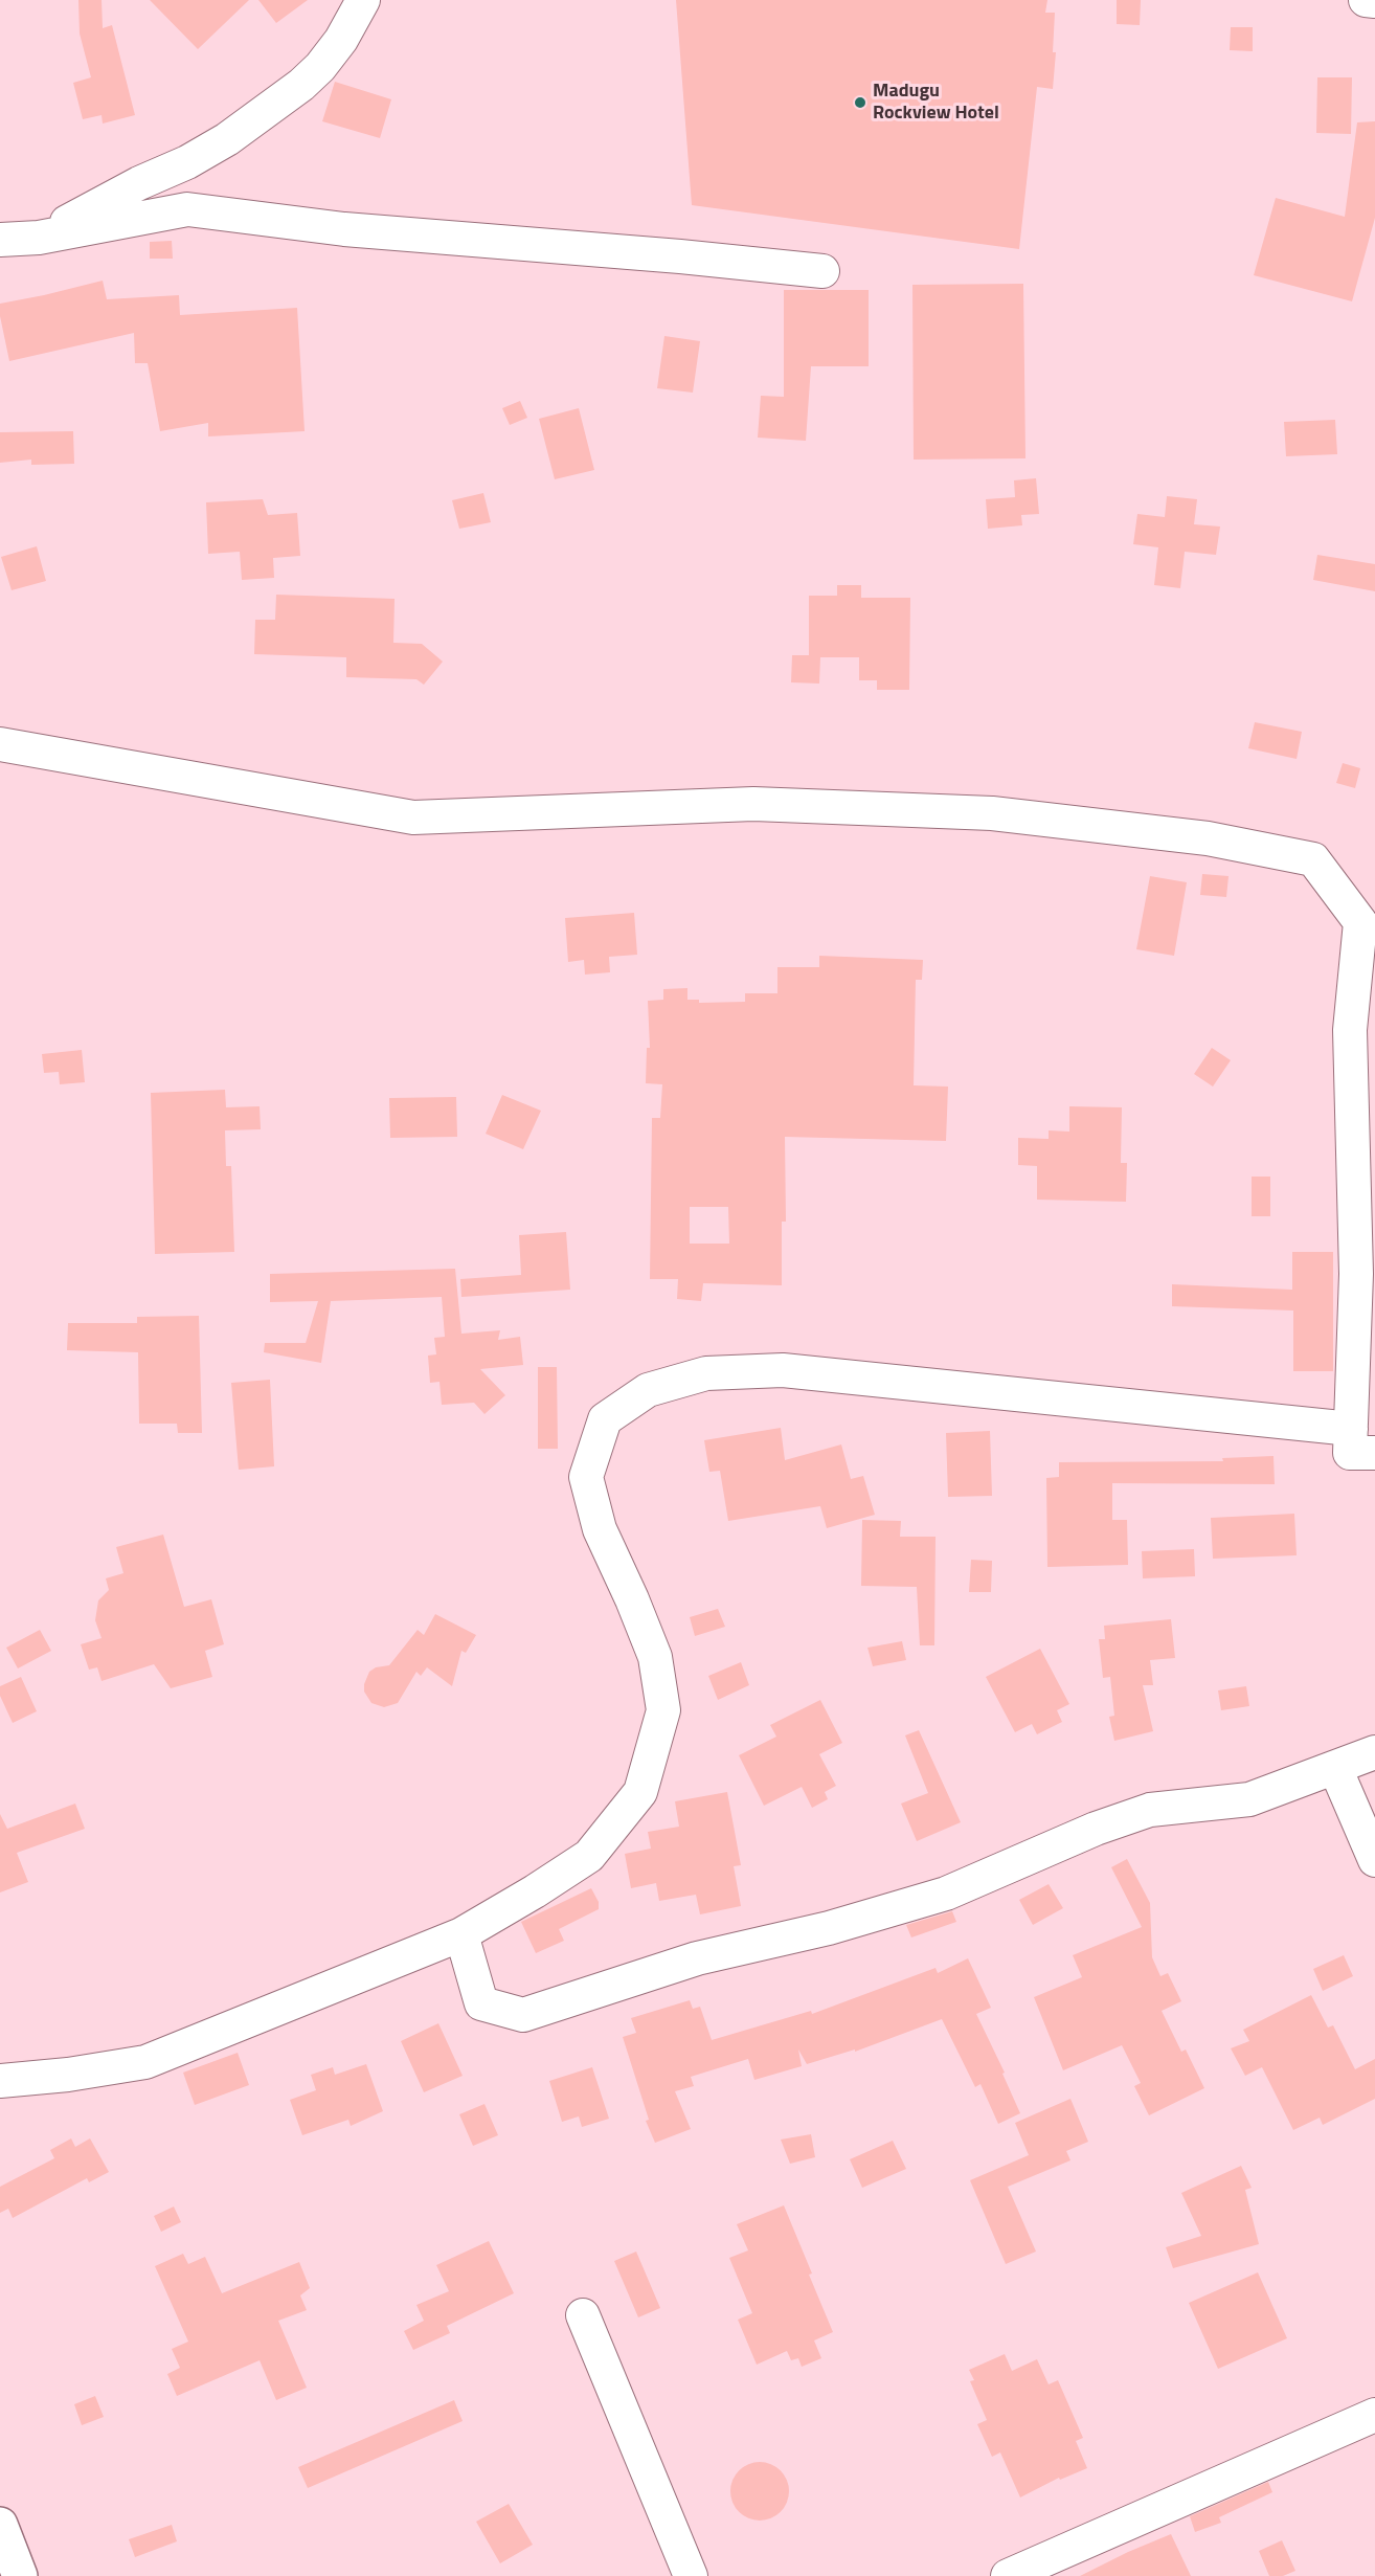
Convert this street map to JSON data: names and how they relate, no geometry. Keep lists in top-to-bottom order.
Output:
{
  "places": ["Madugu Rockview Hotel"]
}
